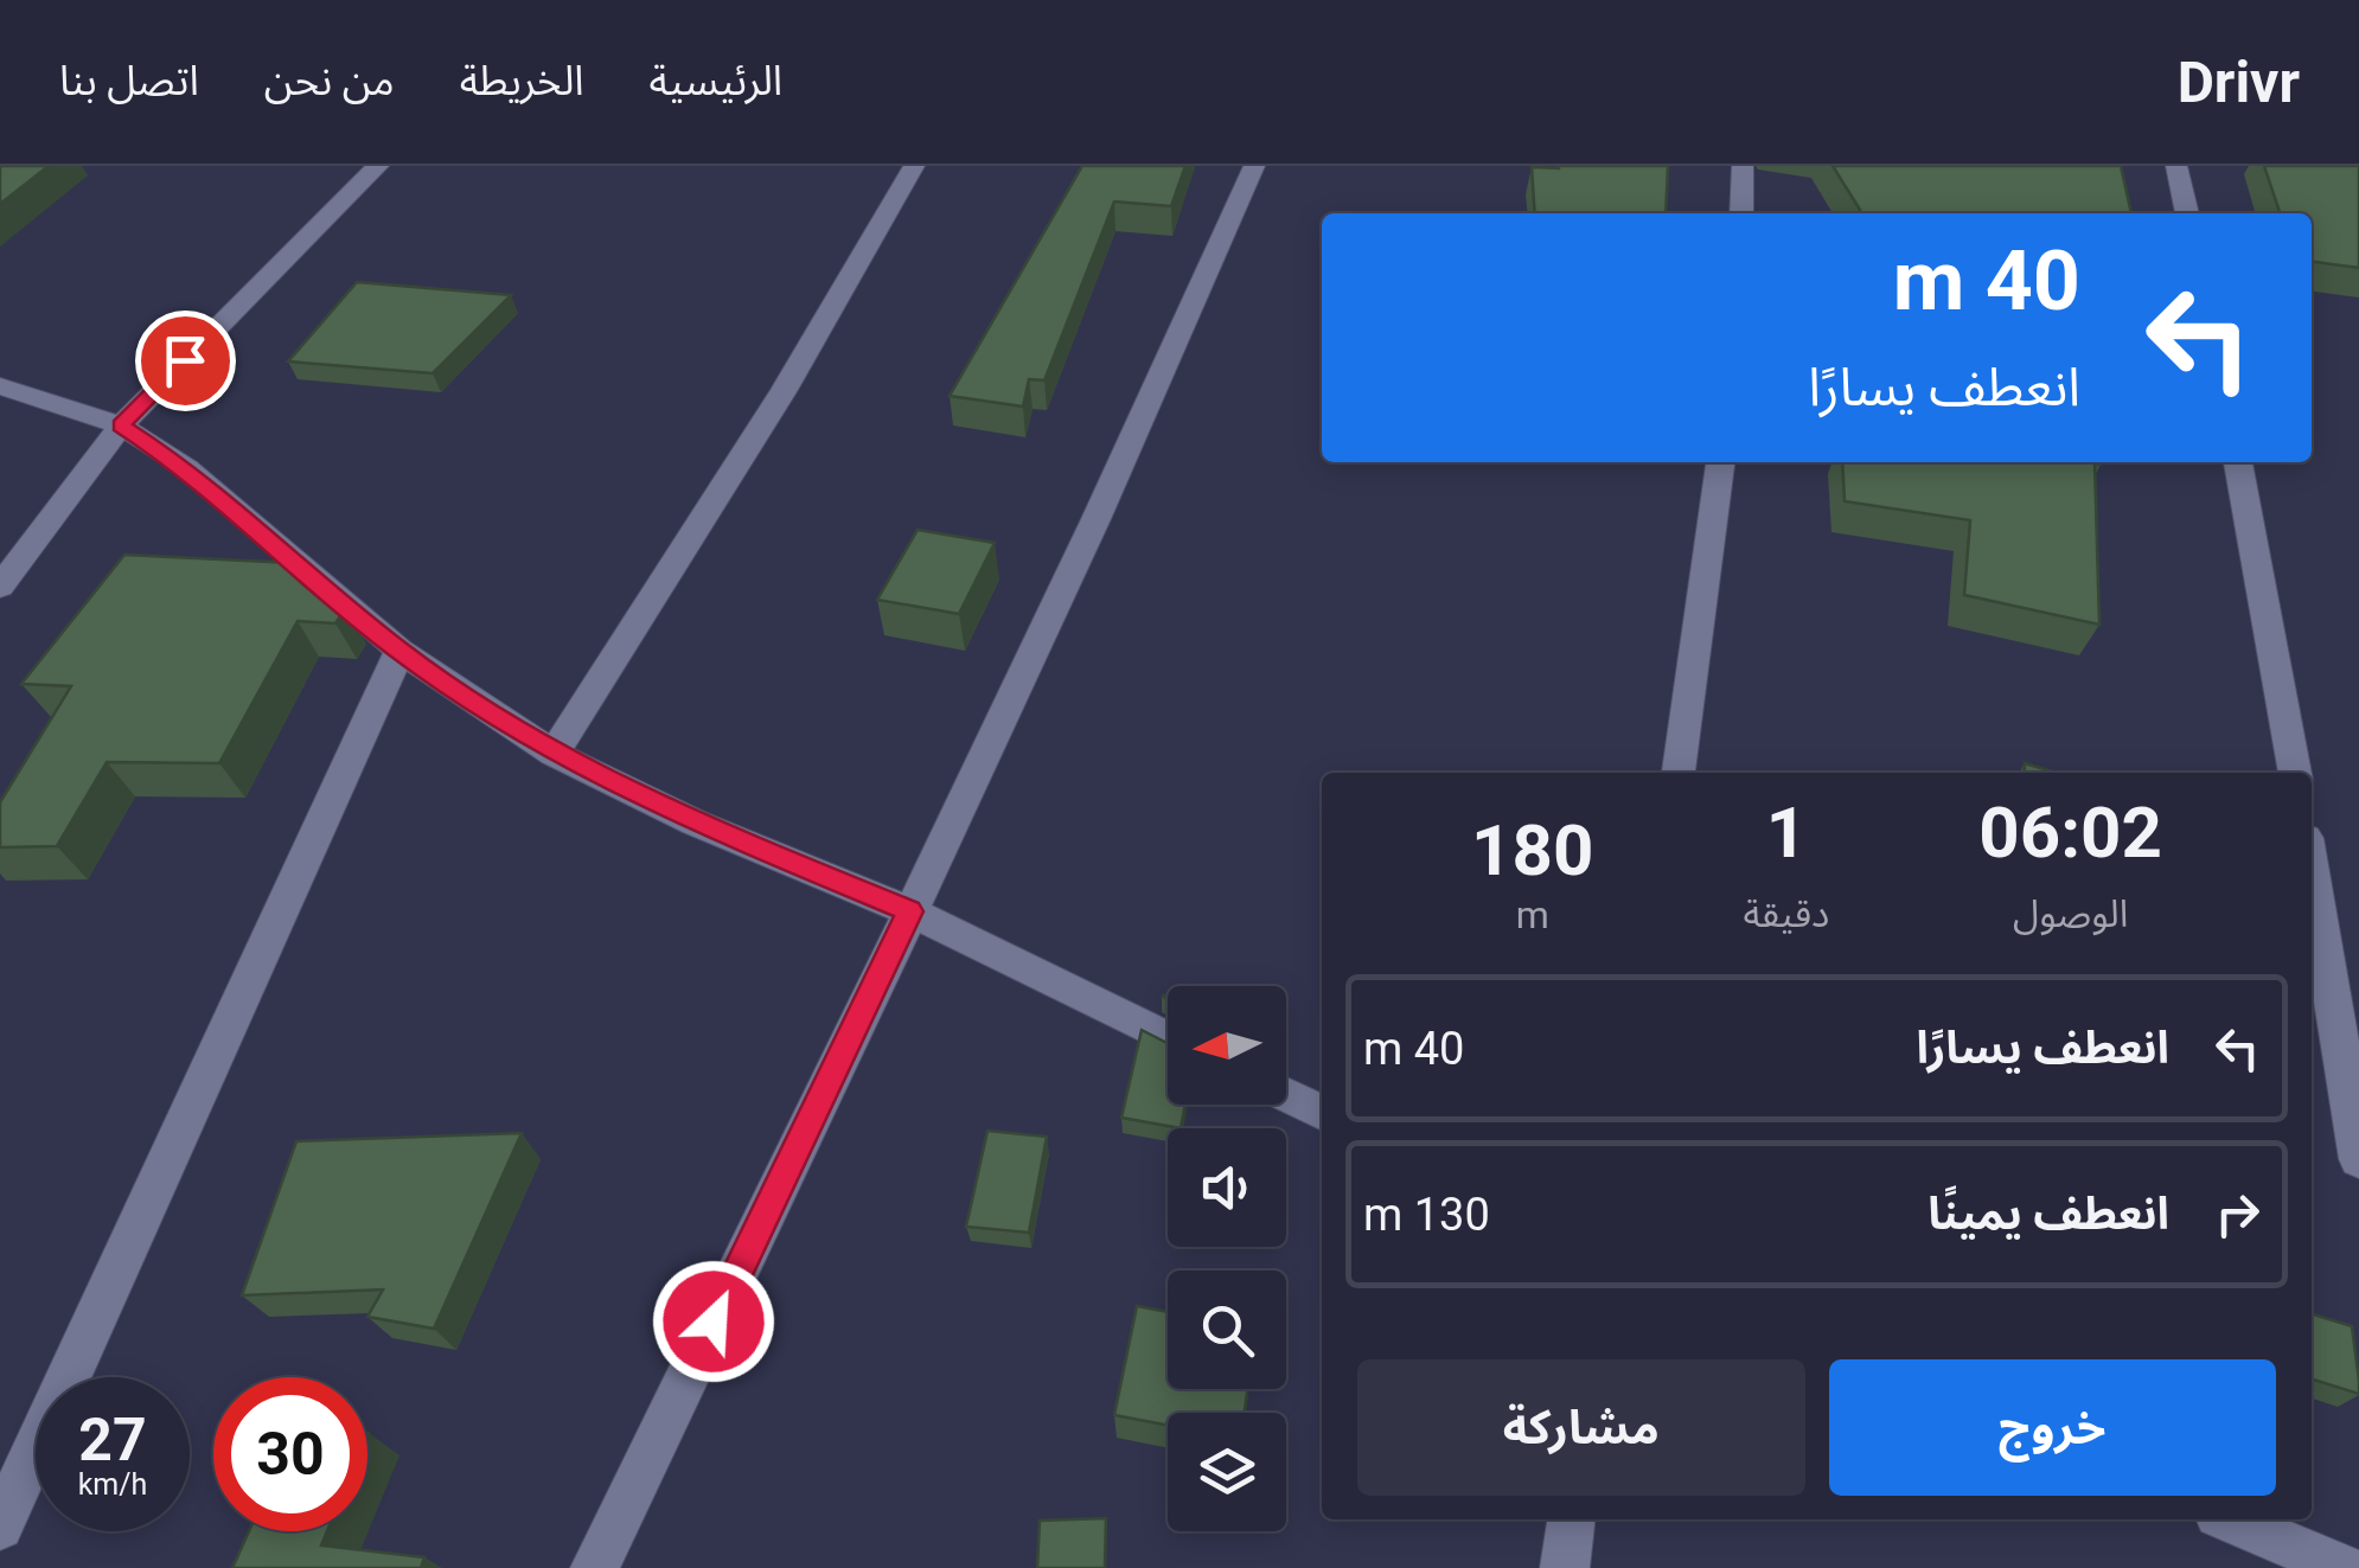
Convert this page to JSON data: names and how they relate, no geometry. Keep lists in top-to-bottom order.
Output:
{
  "north": "left",
  "page": {
    "header": "Drivr",
    "nav": [
      "الرئيسية",
      "الخريطة",
      "من نحن",
      "اتصل بنا"
    ],
    "turn": ["40 m", "انعطف يسارًا"],
    "eta": [
      "06:02",
      "الوصول",
      "1",
      "دقيقة",
      "180",
      "m"
    ],
    "list": [
      {
        "name": "انعطف يسارًا",
        "value": "40 m"
      },
      {
        "name": "انعطف يمينًا",
        "value": "130 m"
      }
    ],
    "buttons": ["خروج", "مشاركة"],
    "speed": "27 km/h",
    "limit": "30"
  }
}
